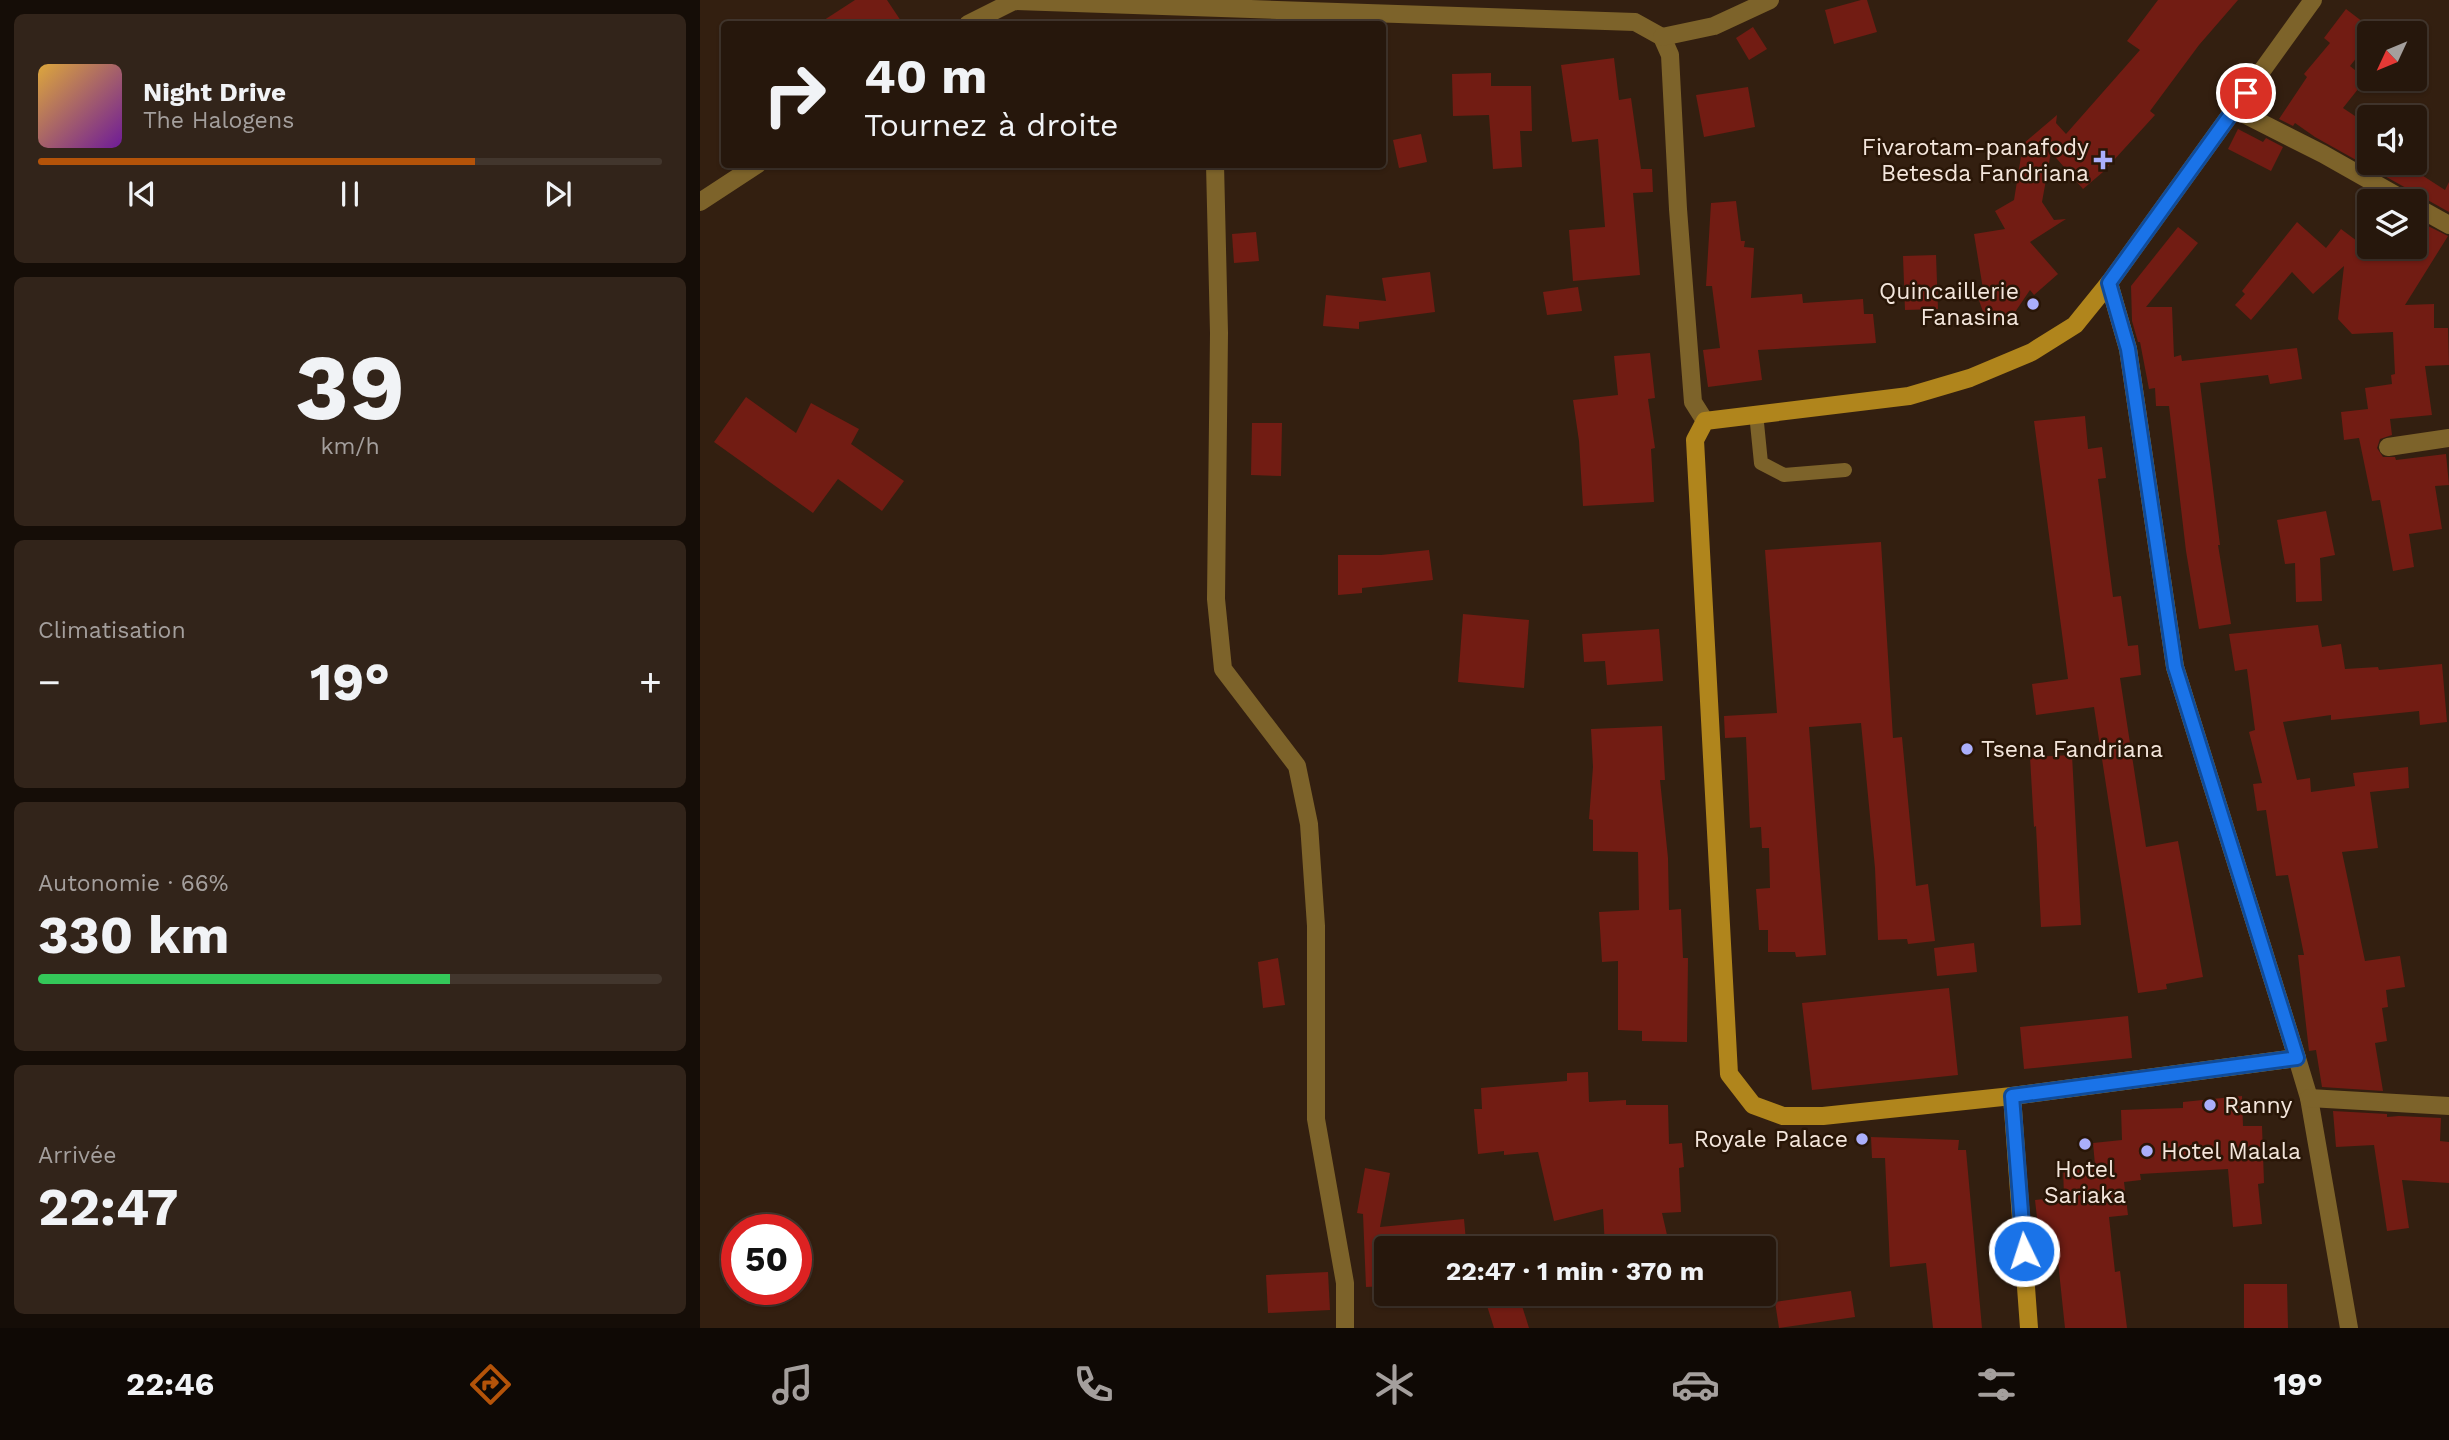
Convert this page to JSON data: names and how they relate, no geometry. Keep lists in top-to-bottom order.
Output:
{
  "places": {
    "health": ["Fivarotam-panafody Betesda Fandriana"],
    "other": [
      "Quincaillerie Fanasina",
      "Tsena Fandriana",
      "Ranny",
      "Royale Palace",
      "Hotel Sariaka",
      "Hotel Malala"
    ]
  },
  "north": "bottom left",
  "page": {
    "turn": ["40 m", "Tournez à droite"],
    "song": ["Night Drive", "The Halogens"],
    "tile": [
      ["39", "km/h"],
      "Climatisation",
      ["Autonomie · 66%", "330 km"],
      ["Arrivée", "22:47"]
    ],
    "heat": ["−", "19°", "+"],
    "limit": "50",
    "trip": "22:47 · 1 min · 370 m",
    "tabs": ["22:46", "19°"]
  }
}
